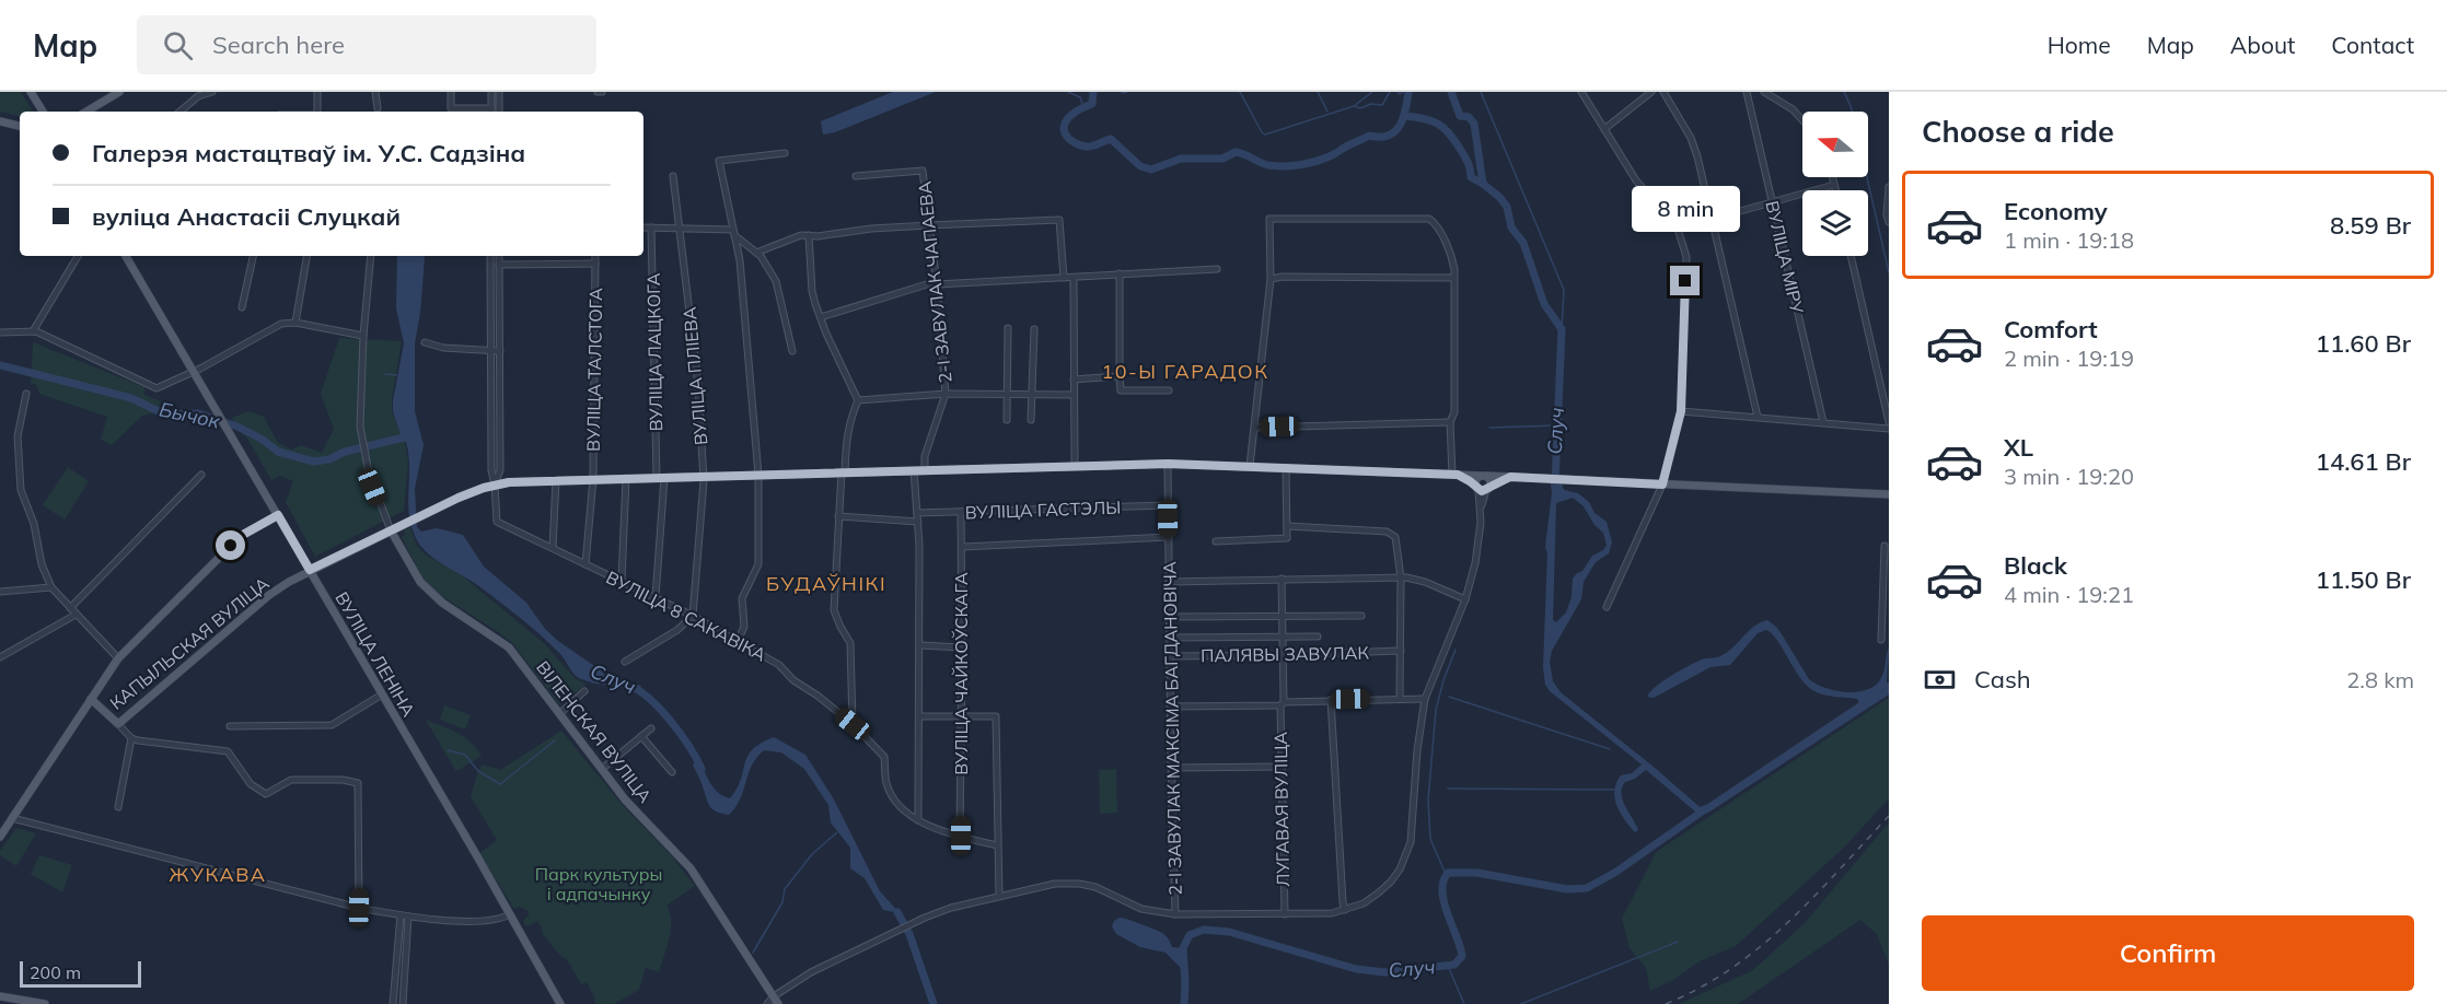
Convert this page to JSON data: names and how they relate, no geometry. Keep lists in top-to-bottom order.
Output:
{
  "streets": {
    "main road": ["КАПЫЛЬСКАЯ ВУЛІЦА", "ВУЛІЦА ЛЕНІНА", "ВІЛЕНСКАЯ ВУЛІЦА"],
    "street": [
      "ВУЛІЦА МІРУ",
      "2-І ЗАВУЛАК ЧАПАЕВА",
      "ВУЛІЦА ЛАЦКОГА",
      "ВУЛІЦА ТАЛСТОГА",
      "ВУЛІЦА ПЛІЕВА",
      "ВУЛІЦА ГАСТЭЛЫ",
      "ВУЛІЦА 8 САКАВІКА",
      "ПАЛЯВЫ ЗАВУЛАК",
      "ВУЛІЦА ЧАЙКОЎСКАГА",
      "2-І ЗАВУЛАК МАКСІМА БАГДАНОВІЧА",
      "ЛУГАВАЯ ВУЛІЦА"
    ]
  },
  "crossings": [
    ["2-І ЗАВУЛАК ЧАПАЕВА", "КАПЫЛЬСКАЯ ВУЛІЦА"],
    ["ВУЛІЦА ЛАЦКОГА", "ВУЛІЦА 8 САКАВІКА"],
    ["ВУЛІЦА ЛАЦКОГА", "КАПЫЛЬСКАЯ ВУЛІЦА"],
    ["ВУЛІЦА ТАЛСТОГА", "ВУЛІЦА 8 САКАВІКА"],
    ["ВУЛІЦА ТАЛСТОГА", "КАПЫЛЬСКАЯ ВУЛІЦА"],
    ["ВУЛІЦА ПЛІЕВА", "ВУЛІЦА 8 САКАВІКА"],
    ["ВУЛІЦА ПЛІЕВА", "КАПЫЛЬСКАЯ ВУЛІЦА"],
    ["ВУЛІЦА ГАСТЭЛЫ", "ВУЛІЦА ЧАЙКОЎСКАГА"],
    ["ВУЛІЦА ГАСТЭЛЫ", "2-І ЗАВУЛАК МАКСІМА БАГДАНОВІЧА"],
    ["ВУЛІЦА 8 САКАВІКА", "КАПЫЛЬСКАЯ ВУЛІЦА"],
    ["ВУЛІЦА 8 САКАВІКА", "ВУЛІЦА ЧАЙКОЎСКАГА"],
    ["КАПЫЛЬСКАЯ ВУЛІЦА", "ВУЛІЦА ЛЕНІНА"],
    ["КАПЫЛЬСКАЯ ВУЛІЦА", "2-І ЗАВУЛАК МАКСІМА БАГДАНОВІЧА"],
    ["КАПЫЛЬСКАЯ ВУЛІЦА", "ВІЛЕНСКАЯ ВУЛІЦА"],
    ["ПАЛЯВЫ ЗАВУЛАК", "2-І ЗАВУЛАК МАКСІМА БАГДАНОВІЧА"],
    ["ПАЛЯВЫ ЗАВУЛАК", "ЛУГАВАЯ ВУЛІЦА"]
  ],
  "districts": ["10-Ы ГАРАДОК", "БУДАЎНІКІ", "ЖУКАВА"],
  "water": ["Бычок", "Случ"],
  "parks": ["Парк культуры і адпачынку"],
  "scale_bar": "200 m",
  "north": "left",
  "page": {
    "header": "Map",
    "search": "Search here",
    "nav": [
      "Home",
      "Map",
      "About",
      "Contact"
    ],
    "heading": "Choose a ride",
    "banner": ["Галерэя мастацтваў ім. У.С. Садзіна", "вуліца Анастасіі Слуцкай"],
    "list": [
      {
        "name": "Economy",
        "note": "1 min · 19:18",
        "value": "8.59 Br"
      },
      {
        "name": "Comfort",
        "note": "2 min · 19:19",
        "value": "11.60 Br"
      },
      {
        "name": "XL",
        "note": "3 min · 19:20",
        "value": "14.61 Br"
      },
      {
        "name": "Black",
        "note": "4 min · 19:21",
        "value": "11.50 Br"
      }
    ],
    "bubble": "8 min",
    "pay": ["Cash", "2.8 km"],
    "buttons": "Confirm",
    "scale": "200 m"
  }
}
